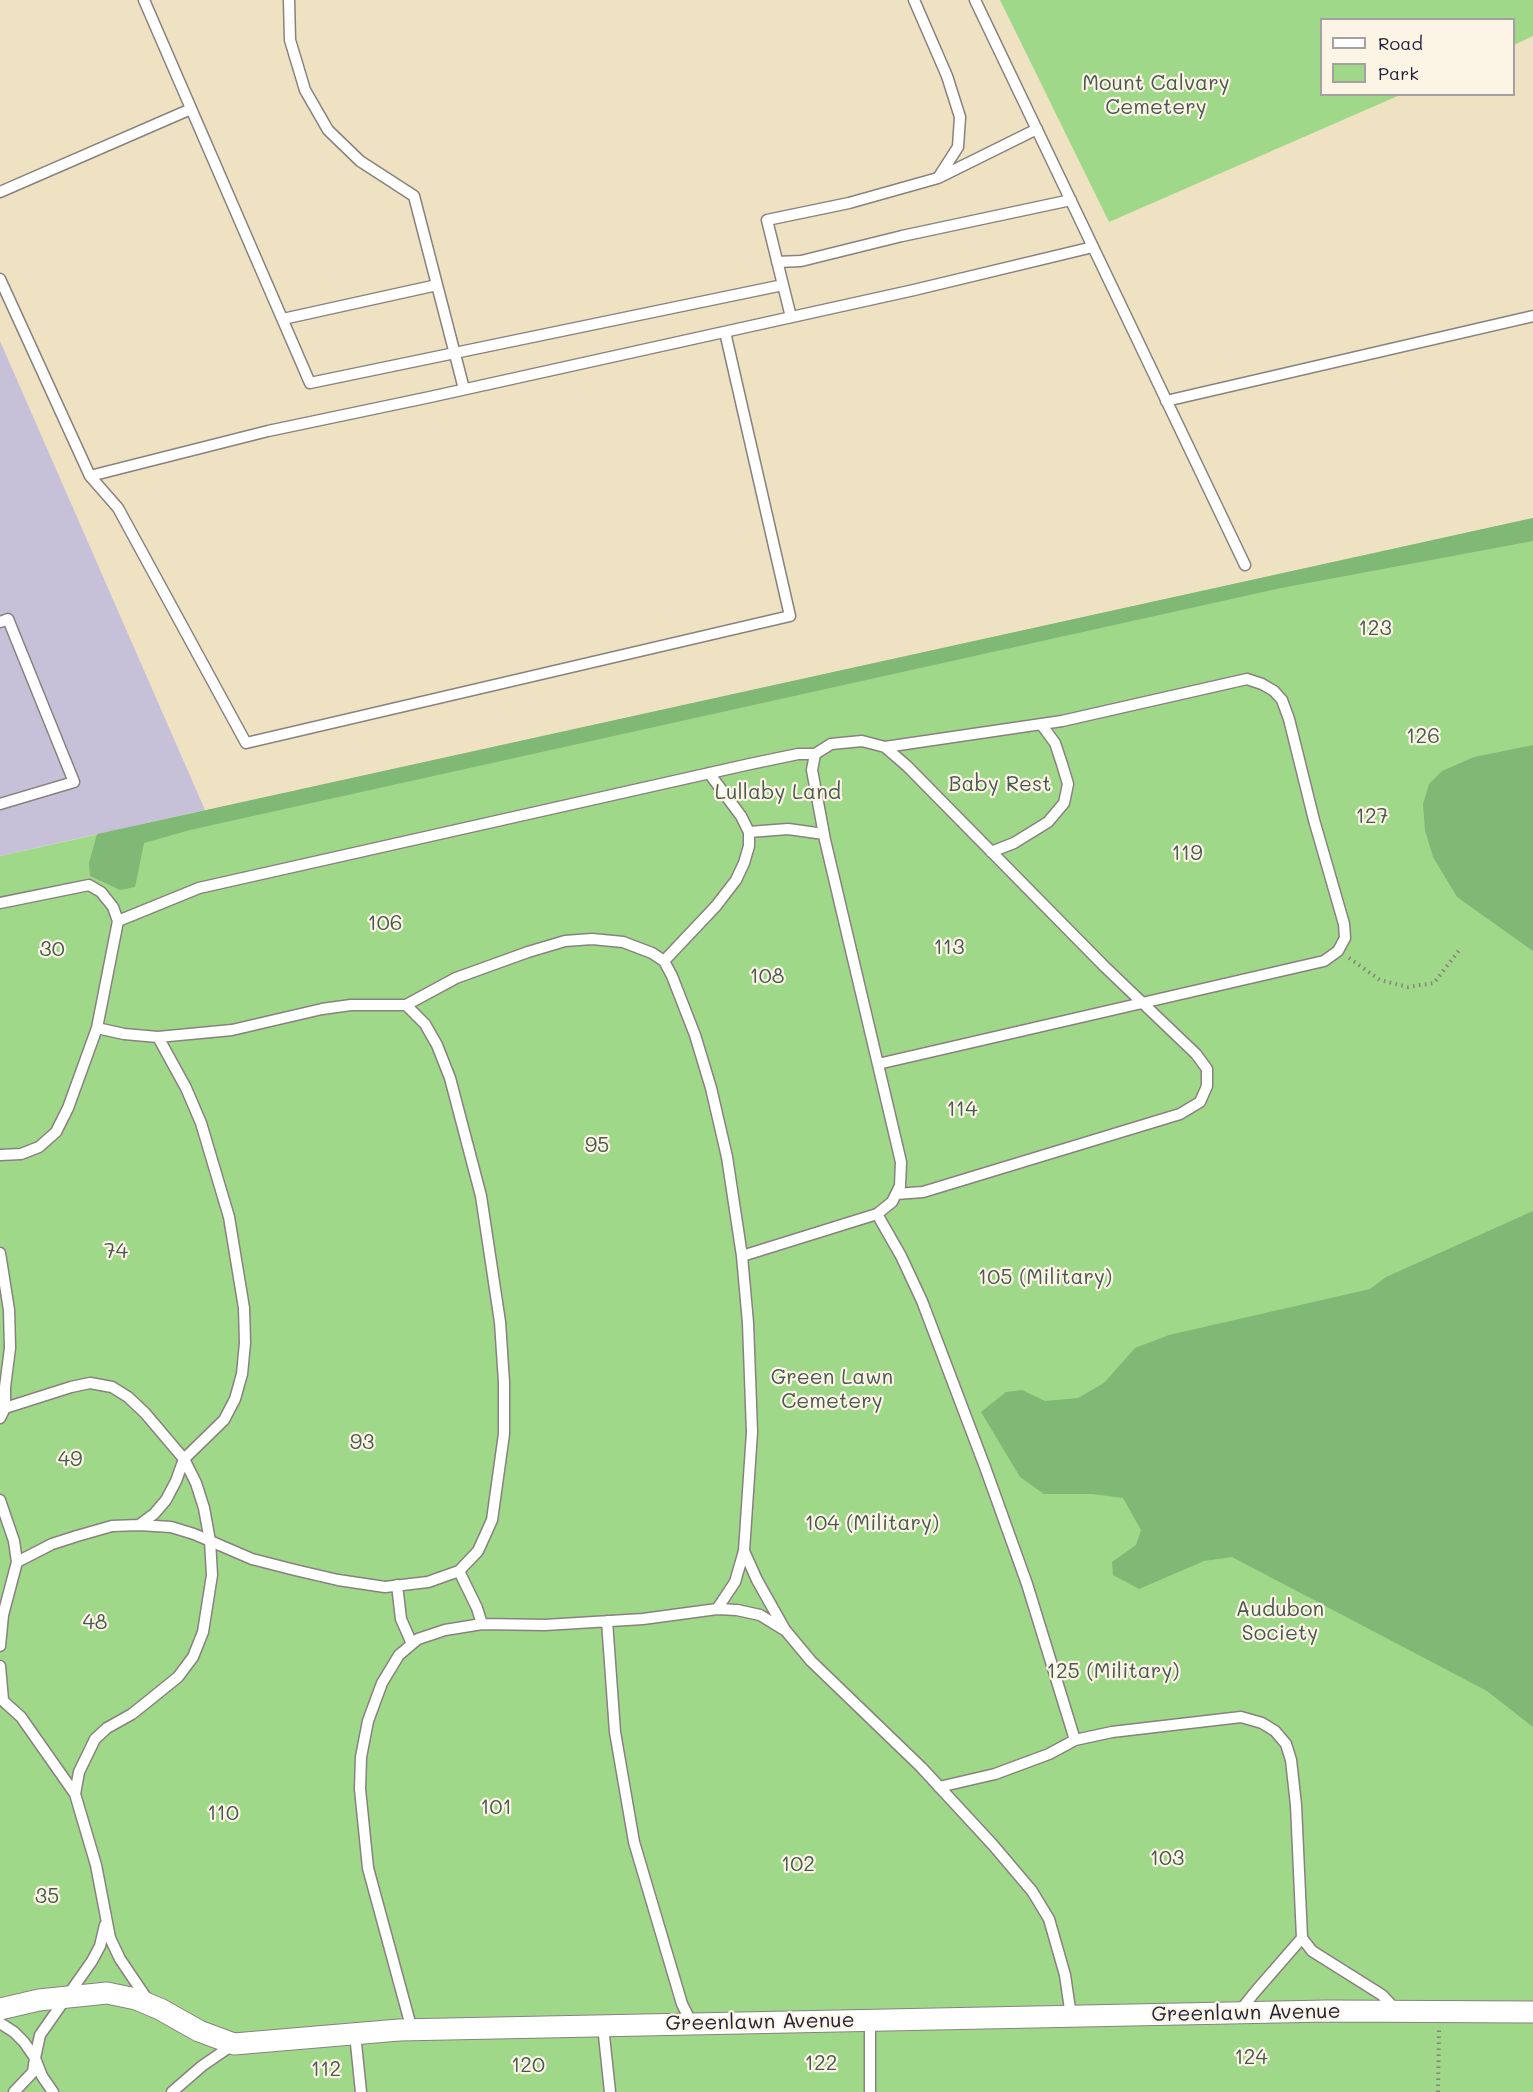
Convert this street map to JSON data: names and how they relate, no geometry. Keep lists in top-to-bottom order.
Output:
{
  "streets": {
    "street": ["Greenlawn Avenue"]
  },
  "parks": [
    "Mount Calvary Cemetery",
    "123",
    "126",
    "Baby Rest",
    "Lullaby Land",
    "127",
    "119",
    "106",
    "113",
    "30",
    "108",
    "114",
    "95",
    "74",
    "105 (Military)",
    "Green Lawn Cemetery",
    "93",
    "49",
    "104 (Military)",
    "Audubon Society",
    "48",
    "125 (Military)",
    "101",
    "110",
    "103",
    "102",
    "35",
    "124",
    "122",
    "120",
    "112"
  ],
  "legend": ["Road", "Park"]
}
